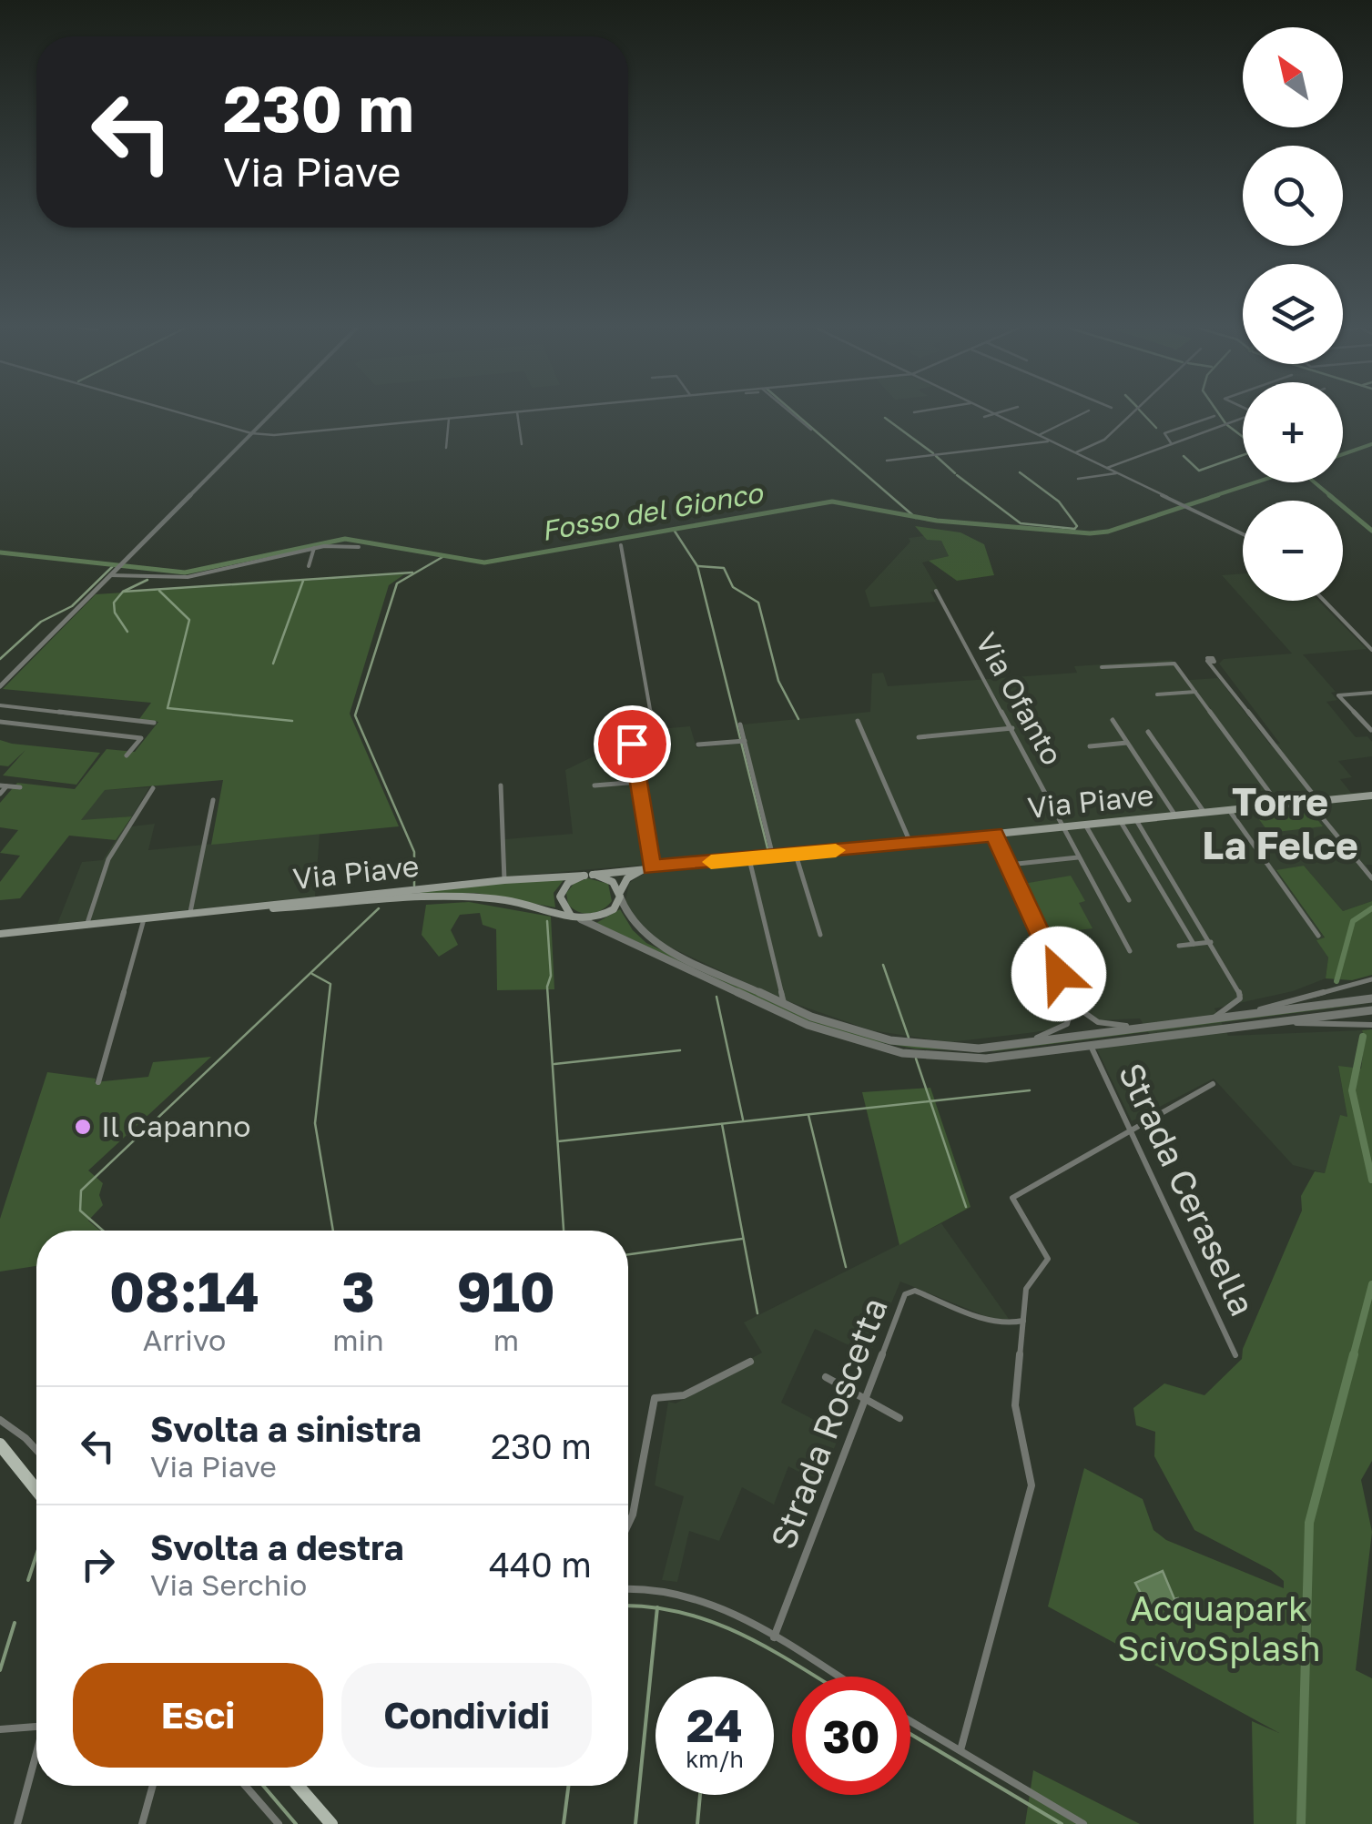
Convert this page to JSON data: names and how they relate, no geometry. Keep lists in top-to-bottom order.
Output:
{
  "streets": {
    "main road": ["Via Piave"],
    "street": ["Via Ofanto", "Strada Cerasella", "Strada Roscetta"]
  },
  "crossings": [
    ["Via Ofanto", "Via Piave"]
  ],
  "districts": ["Torre La Felce"],
  "water": ["Fosso del Gionco"],
  "parks": ["Acquapark ScivoSplash"],
  "places": ["Il Capanno"],
  "north": "top left",
  "page": {
    "map_buttons": ["+", "−"],
    "turn": ["230 m", "Via Piave"],
    "eta": [
      "08:14",
      "Arrivo",
      "3",
      "min",
      "910",
      "m"
    ],
    "list": [
      {
        "name": "Svolta a sinistra",
        "note": "Via Piave",
        "value": "230 m"
      },
      {
        "name": "Svolta a destra",
        "note": "Via Serchio",
        "value": "440 m"
      }
    ],
    "buttons": ["Esci", "Condividi"],
    "speed": "24 km/h",
    "limit": "30"
  }
}
